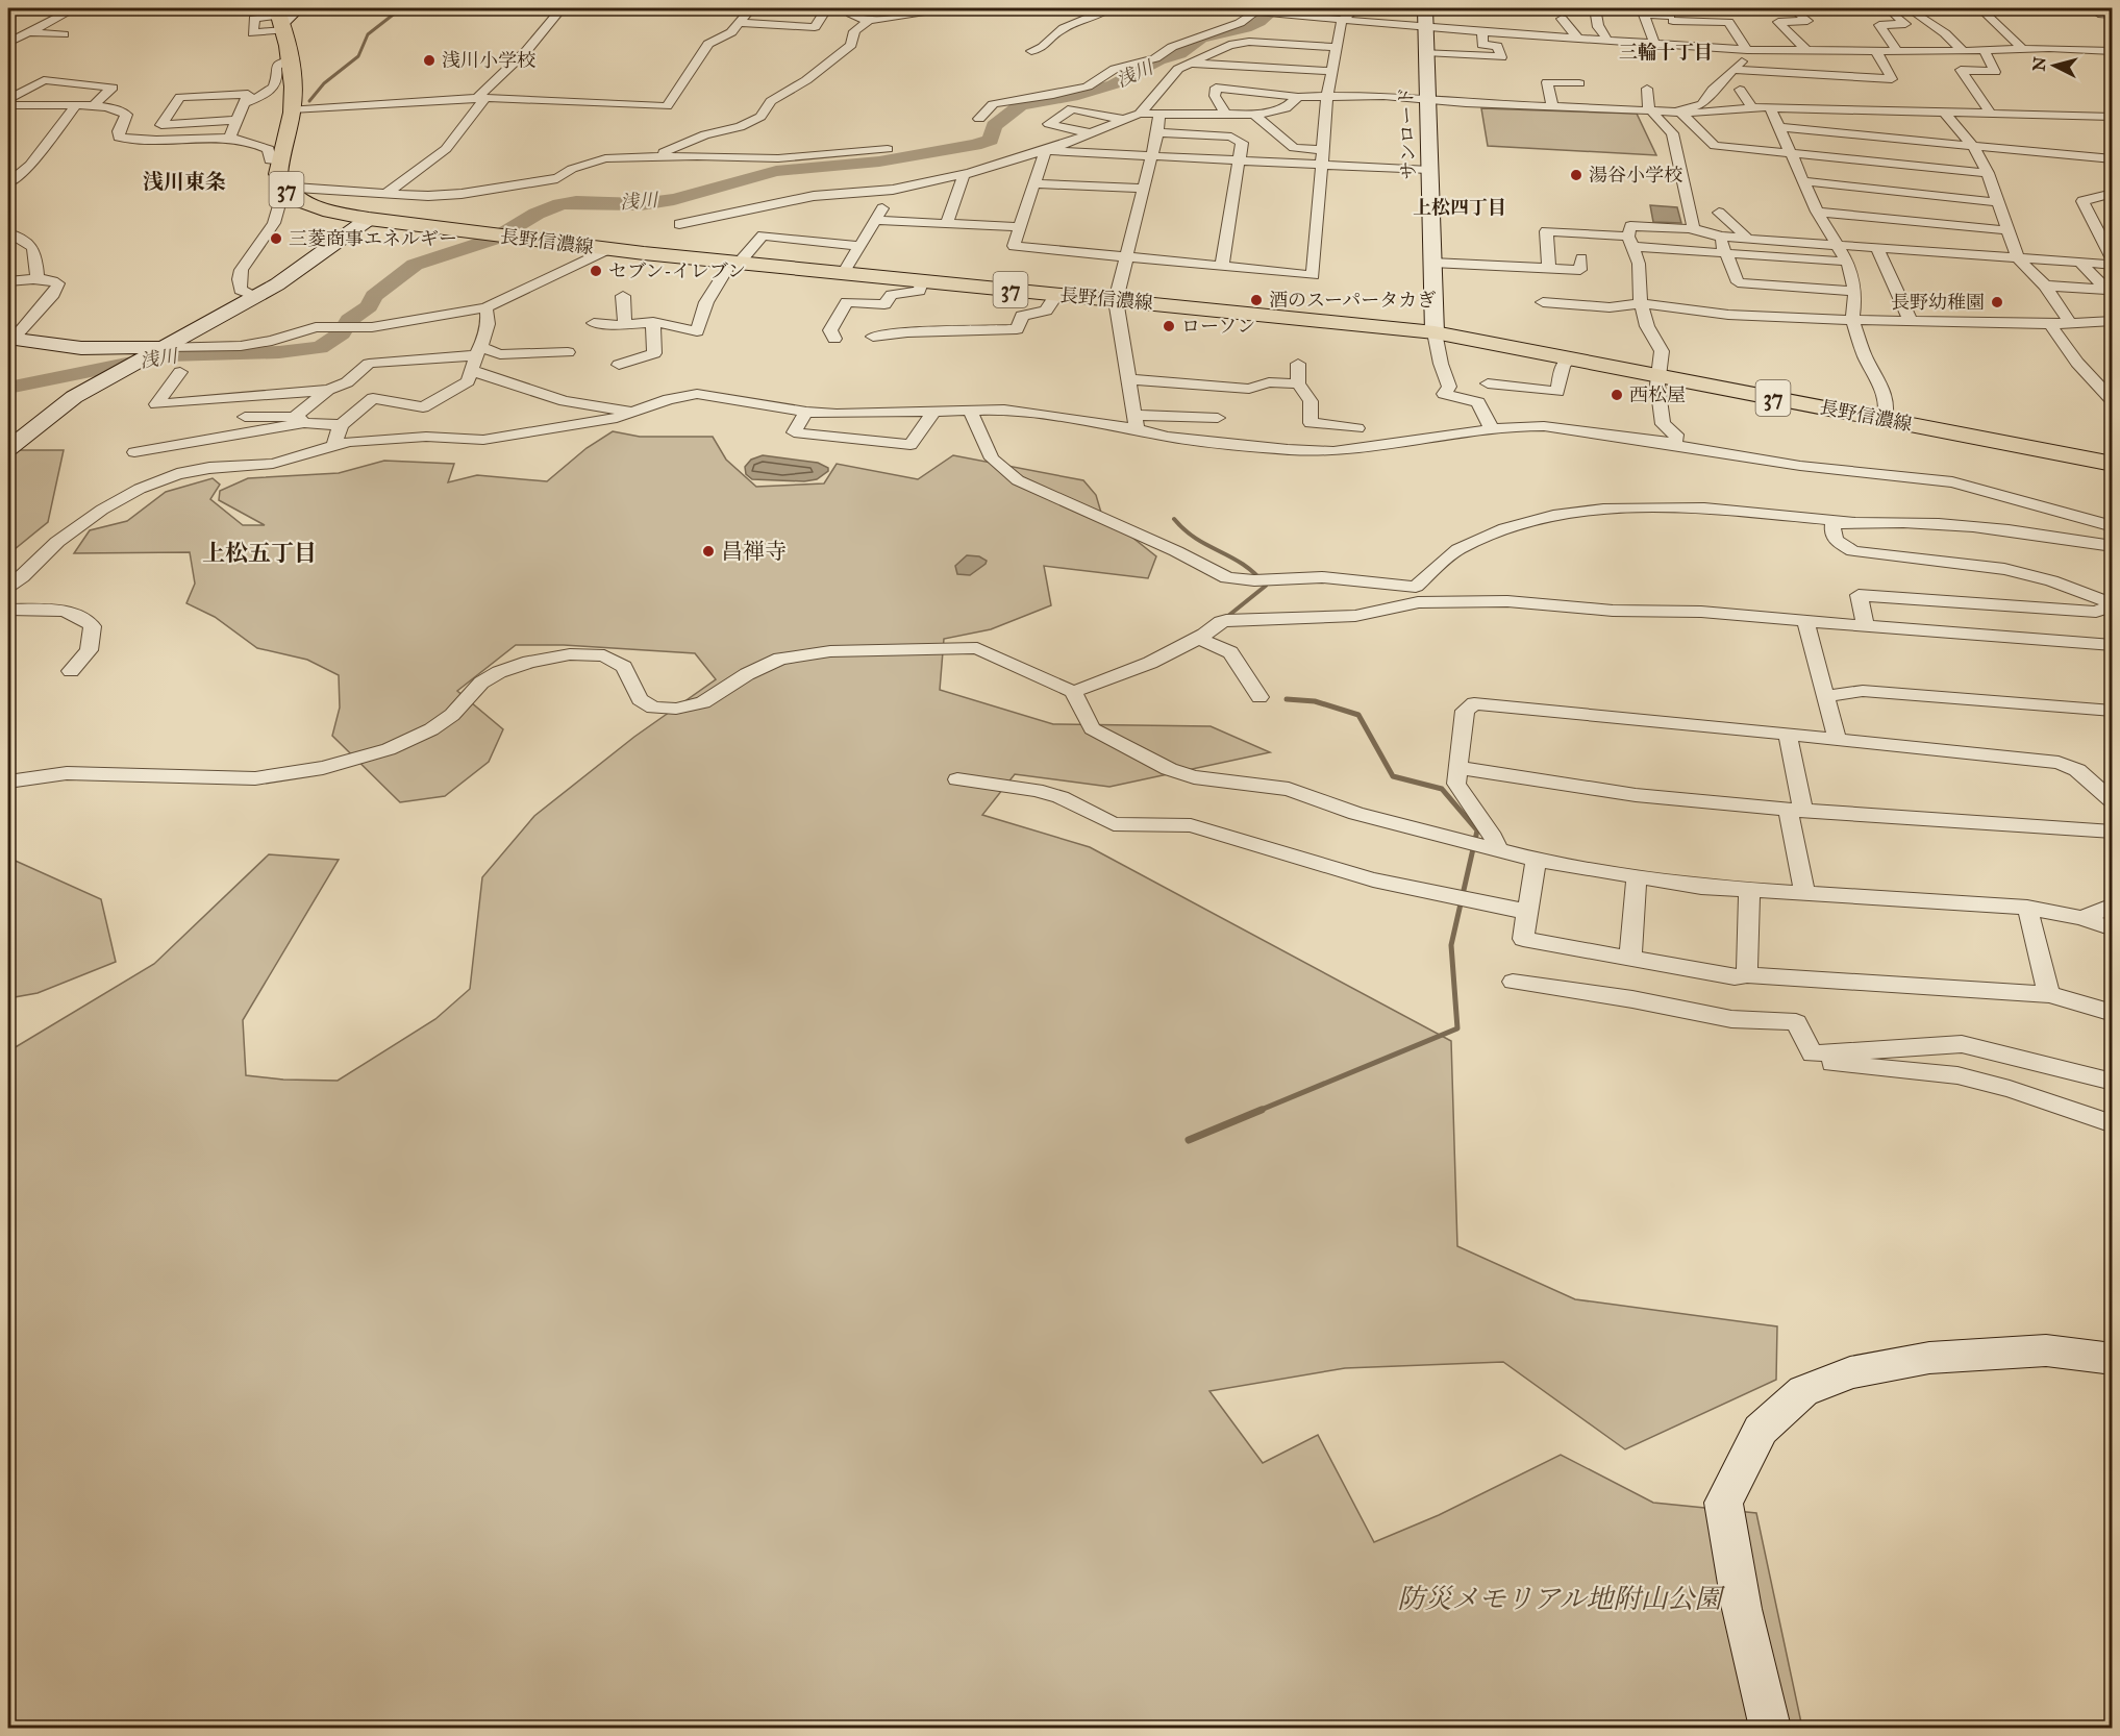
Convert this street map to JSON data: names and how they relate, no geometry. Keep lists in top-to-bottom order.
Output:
{
  "streets": {
    "main road": ["37", "長野信濃線"],
    "street": ["サンロード"]
  },
  "crossings": [
    ["サンロード", "長野信濃線"],
    ["37", "長野信濃線"]
  ],
  "districts": [
    "三輪十丁目",
    "浅川東条",
    "上松四丁目",
    "上松五丁目"
  ],
  "water": ["浅川"],
  "parks": ["防災メモリアル地附山公園"],
  "places": [
    "浅川小学校",
    "湯谷小学校",
    "三菱商事エネルギー",
    "セブン-イレブン",
    "酒のスーパータカぎ",
    "長野幼稚園",
    "ローソン",
    "西松屋",
    "昌禅寺"
  ],
  "north": "left"
}
